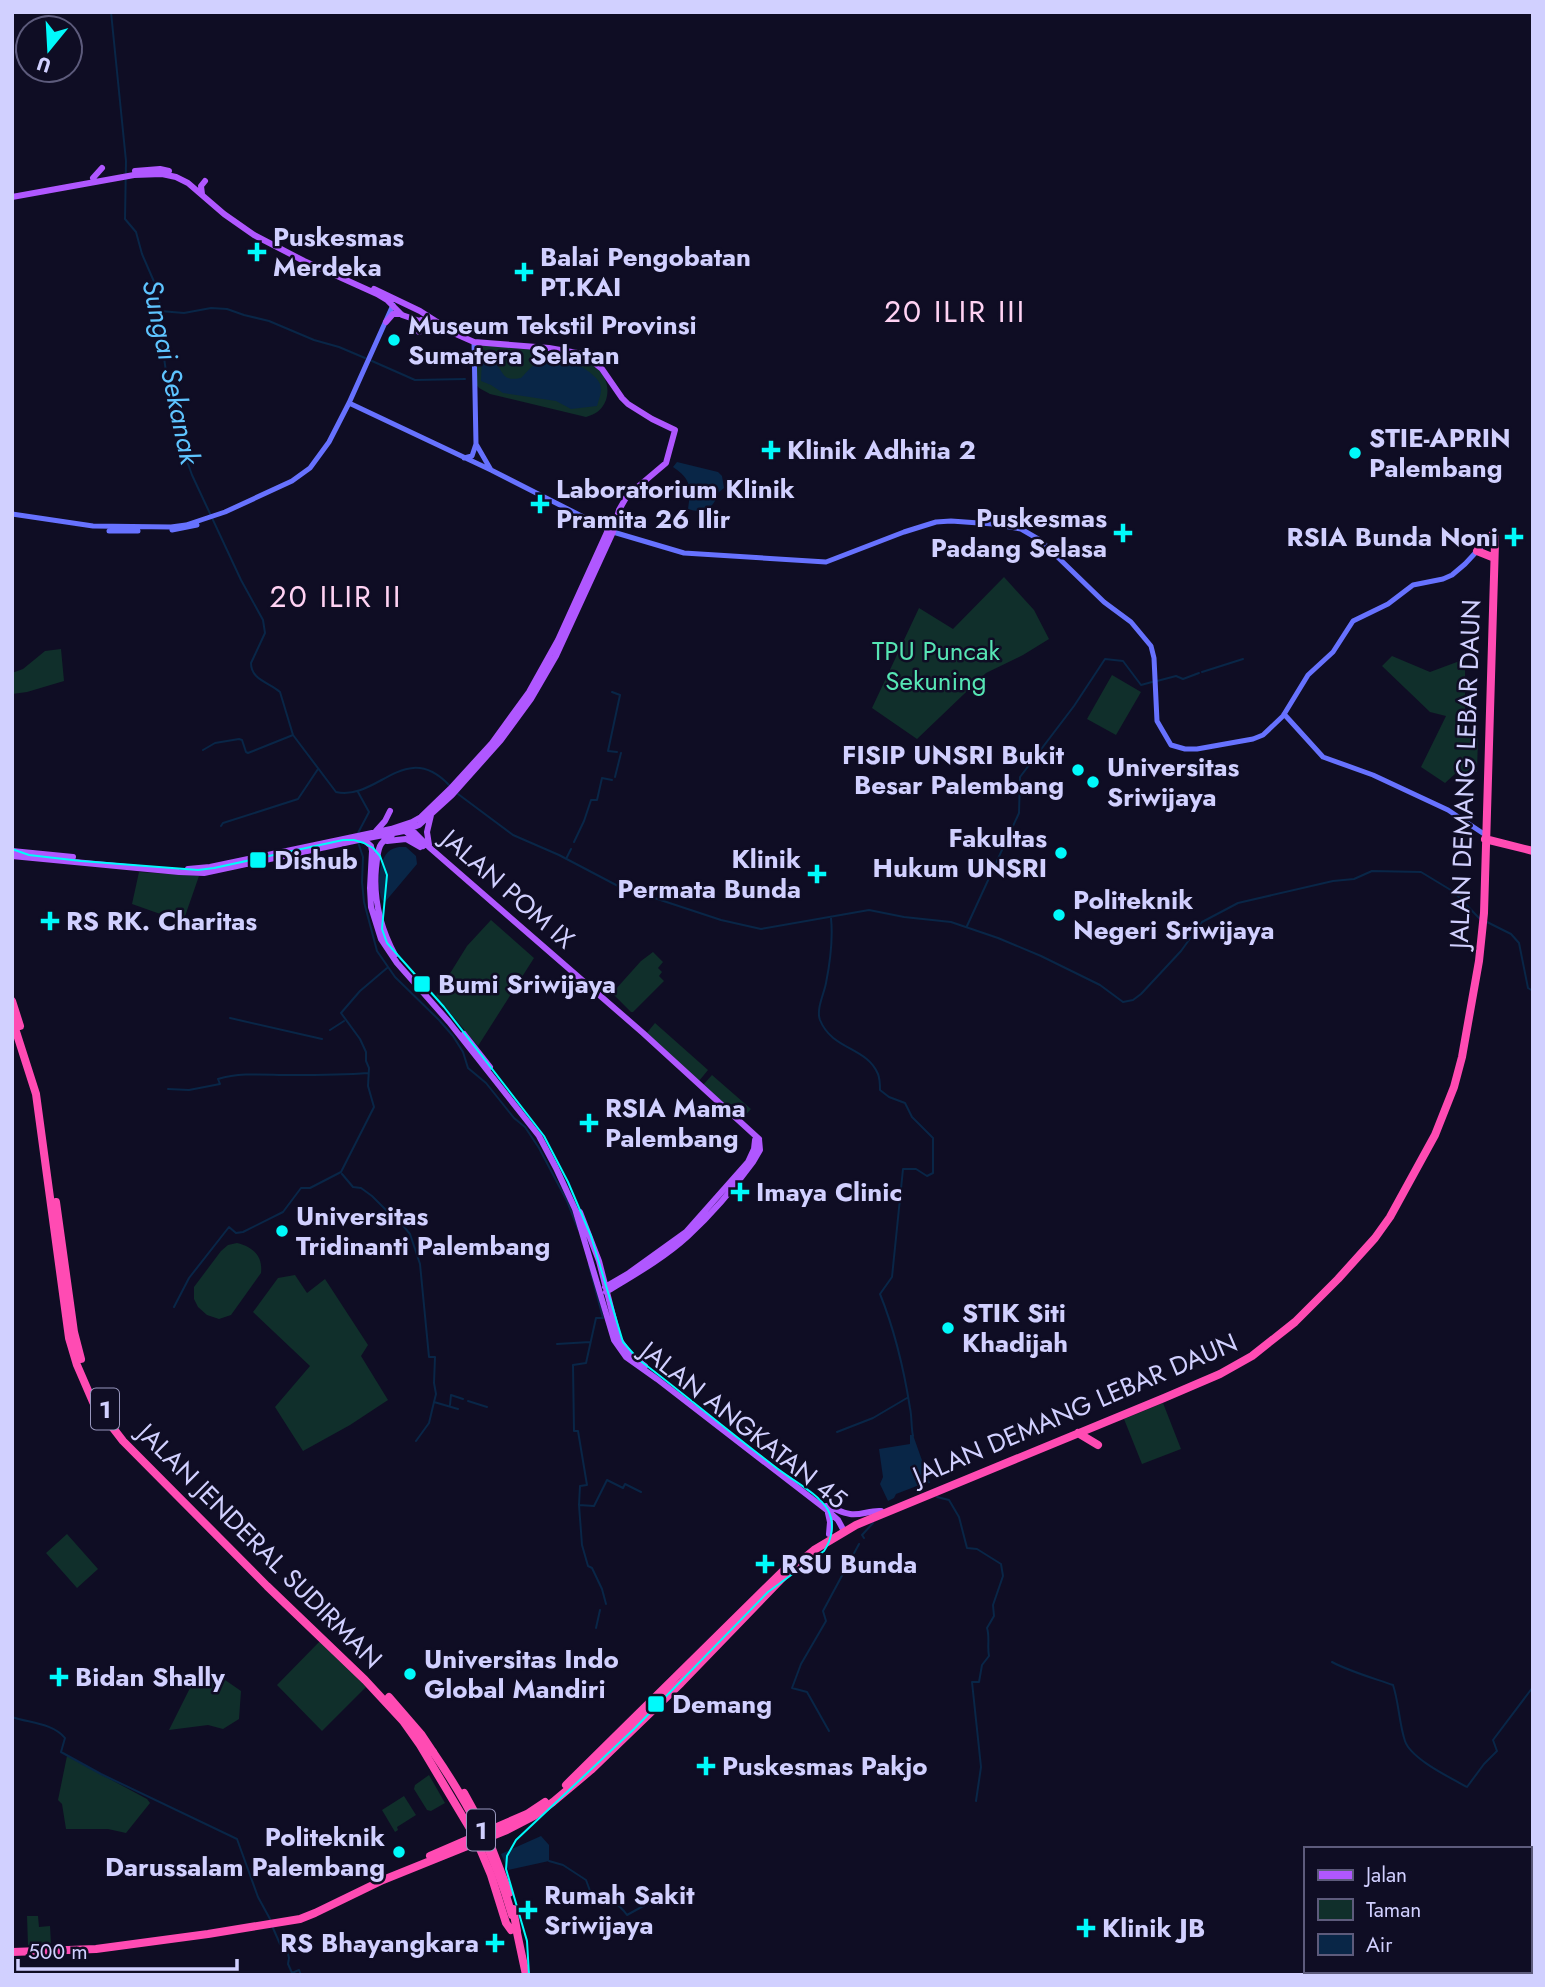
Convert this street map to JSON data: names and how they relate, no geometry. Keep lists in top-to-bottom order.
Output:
{
  "streets": {
    "highway": ["JALAN DEMANG LEBAR DAUN", "1", "JALAN JENDERAL SUDIRMAN"],
    "main road": ["JALAN POM IX", "JALAN ANGKATAN 45"]
  },
  "crossings": [
    ["JALAN DEMANG LEBAR DAUN", "JALAN ANGKATAN 45"],
    ["JALAN DEMANG LEBAR DAUN", "JALAN JENDERAL SUDIRMAN"],
    ["JALAN POM IX", "JALAN ANGKATAN 45"],
    ["1", "JALAN JENDERAL SUDIRMAN"]
  ],
  "districts": ["20 ILIR III", "20 ILIR II"],
  "water": ["Sungai Sekanak"],
  "parks": ["TPU Puncak Sekuning"],
  "places": {
    "health": [
      "Puskesmas Merdeka",
      "Balai Pengobatan PT.KAI",
      "Klinik Adhitia 2",
      "Laboratorium Klinik Pramita 26 Ilir",
      "Puskesmas Padang Selasa",
      "RSIA Bunda Noni",
      "Klinik Permata Bunda",
      "RS RK. Charitas",
      "RSIA Mama Palembang",
      "Imaya Clinic",
      "RSU Bunda",
      "Bidan Shally",
      "Puskesmas Pakjo",
      "Rumah Sakit Sriwijaya",
      "Klinik JB",
      "RS Bhayangkara"
    ],
    "other": [
      "Museum Tekstil Provinsi Sumatera Selatan",
      "STIE-APRIN Palembang",
      "FISIP UNSRI Bukit Besar Palembang",
      "Universitas Sriwijaya",
      "Fakultas Hukum UNSRI",
      "Politeknik Negeri Sriwijaya",
      "Universitas Tridinanti Palembang",
      "STIK Siti Khadijah",
      "Universitas Indo Global Mandiri",
      "Politeknik Darussalam Palembang"
    ],
    "transit": ["Dishub", "Bumi Sriwijaya", "Demang"]
  },
  "legend": ["Jalan", "Taman", "Air"],
  "scale_bar": "500 m",
  "north": "bottom"
}
